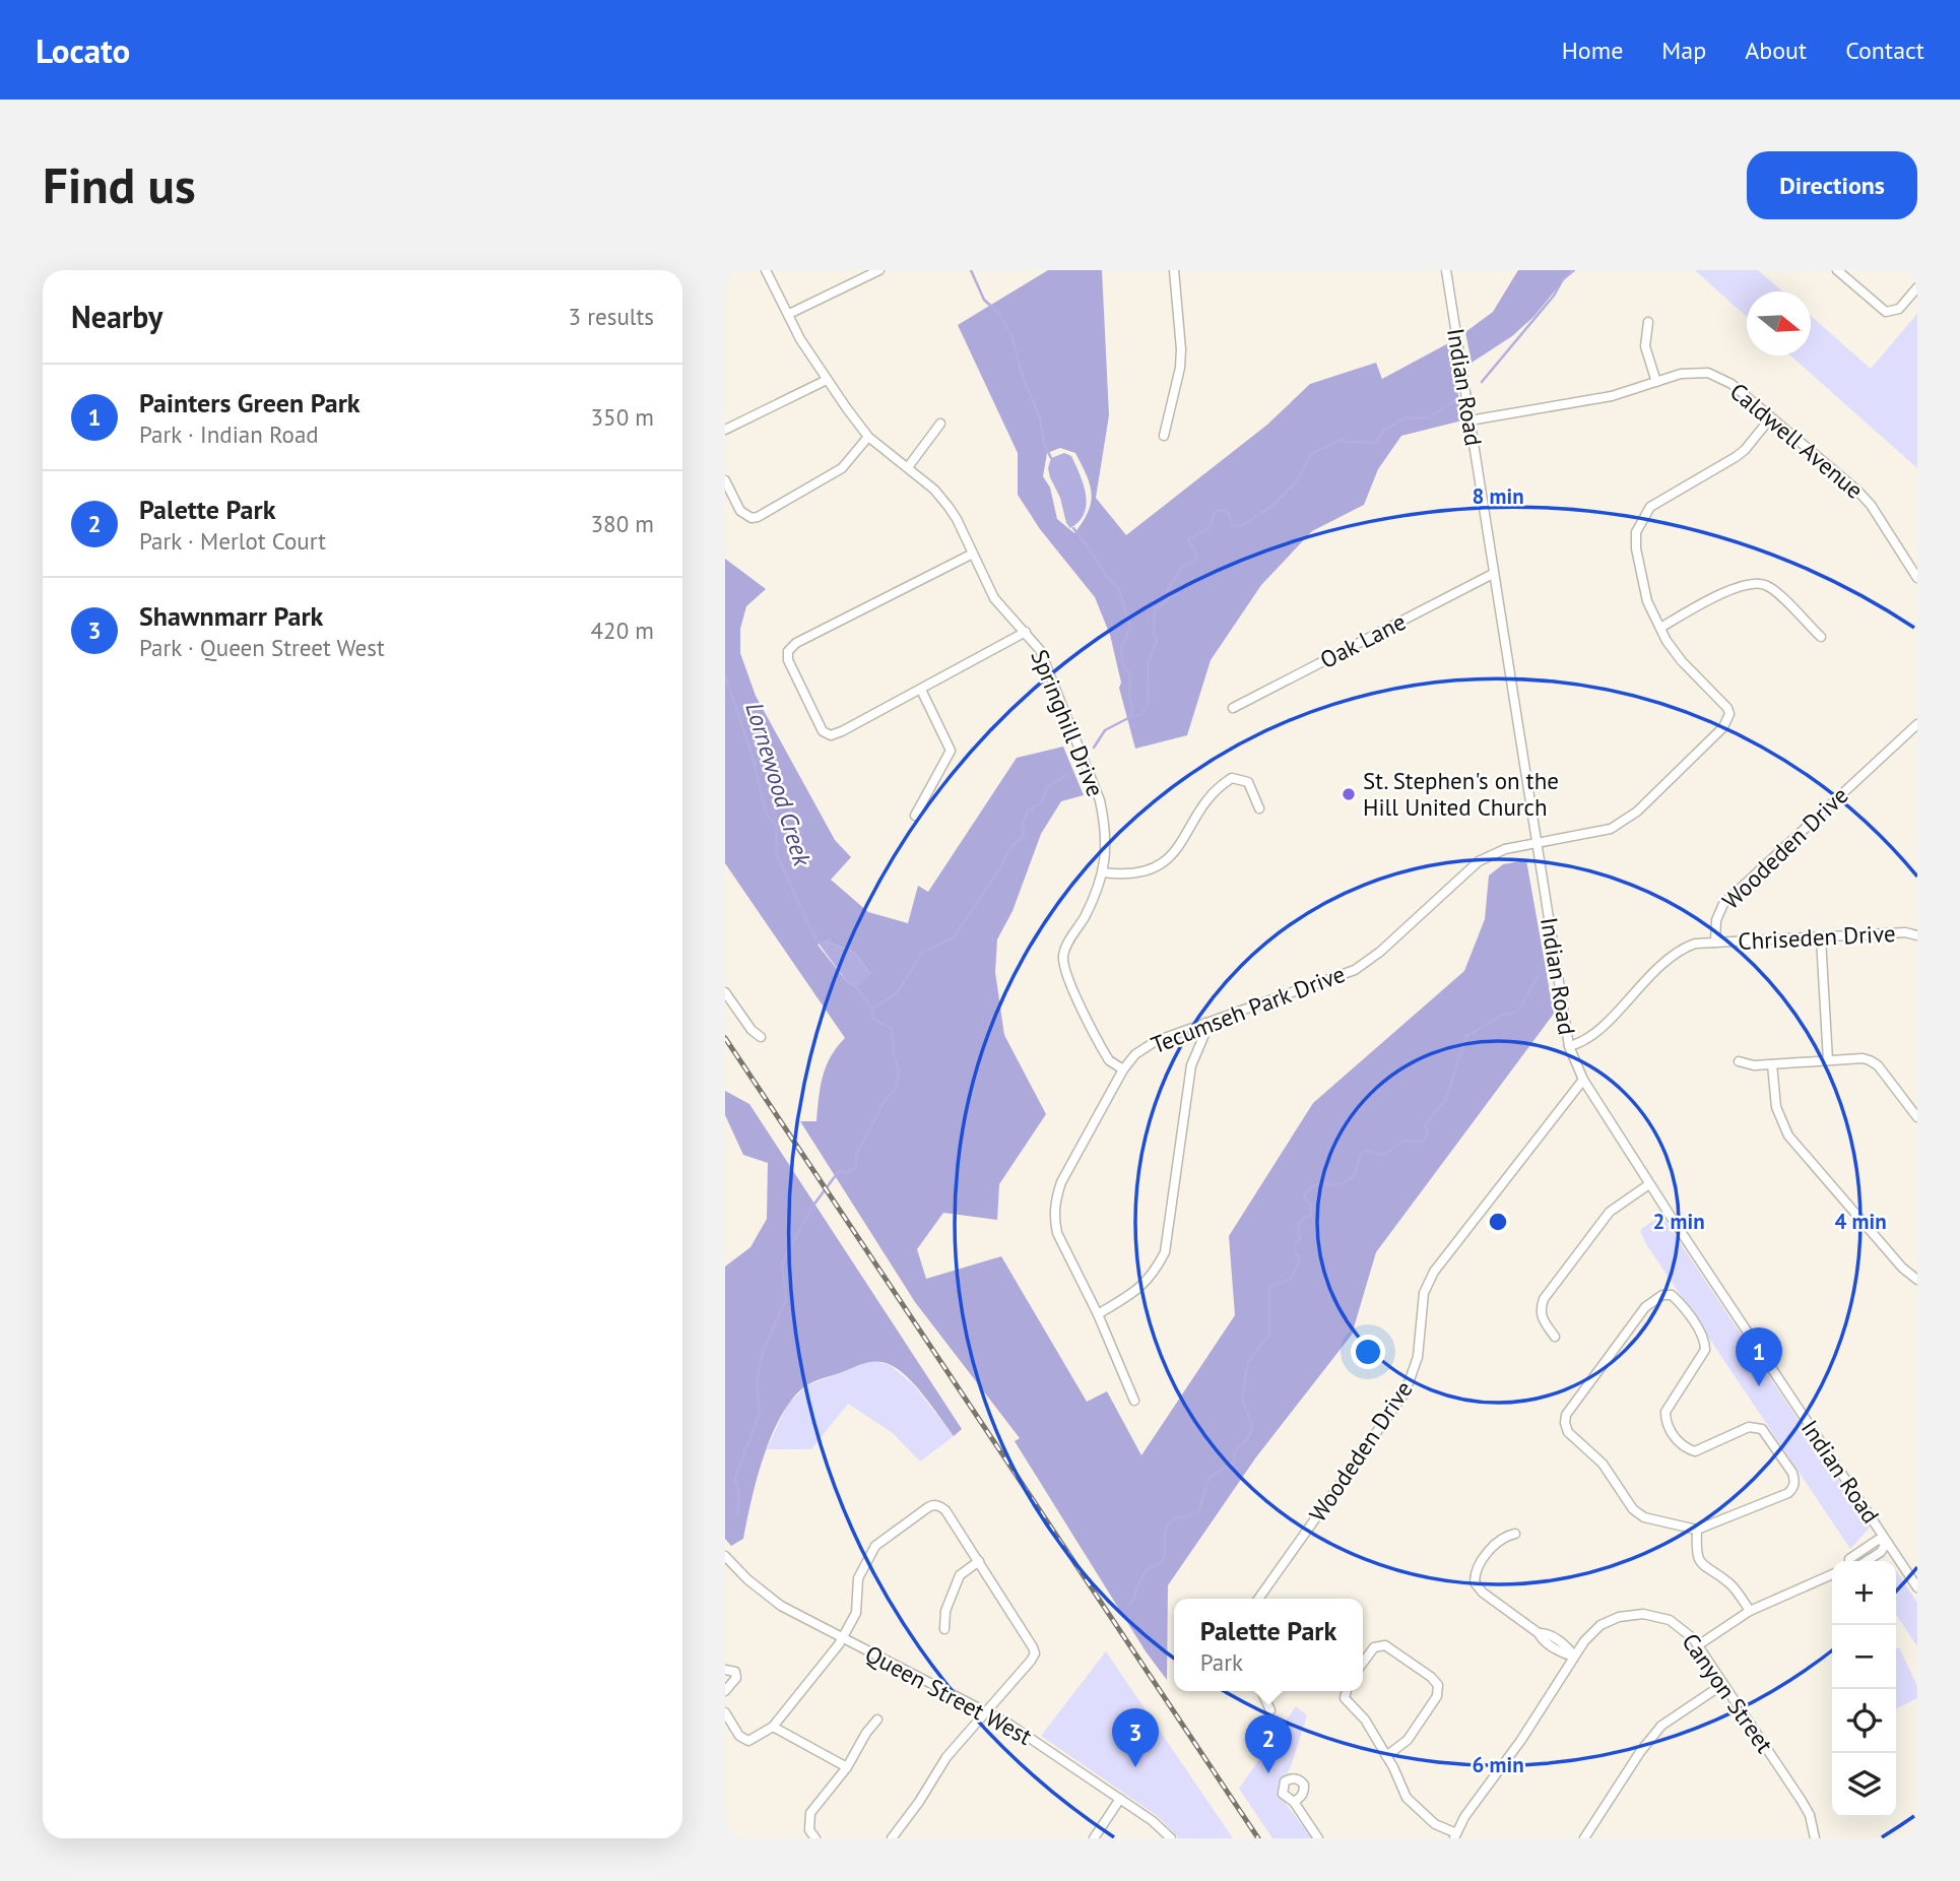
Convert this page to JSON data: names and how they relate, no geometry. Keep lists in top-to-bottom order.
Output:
{
  "streets": {
    "street": [
      "Indian Road",
      "Caldwell Avenue",
      "Oak Lane",
      "Springhill Drive",
      "Woodeden Drive",
      "Chriseden Drive",
      "Tecumseh Park Drive",
      "Canyon Street",
      "Queen Street West"
    ]
  },
  "crossings": [
    ["Indian Road", "Caldwell Avenue"],
    ["Indian Road", "Oak Lane"],
    ["Indian Road", "Woodeden Drive"],
    ["Indian Road", "Tecumseh Park Drive"],
    ["Caldwell Avenue", "Tecumseh Park Drive"],
    ["Springhill Drive", "Tecumseh Park Drive"],
    ["Woodeden Drive", "Chriseden Drive"]
  ],
  "water": ["Lornewood Creek"],
  "places": ["St. Stephen's on the Hill United Church"],
  "north": "right",
  "page": {
    "header": "Locato",
    "nav": [
      "Home",
      "Map",
      "About",
      "Contact"
    ],
    "buttons": "Directions",
    "title": "Find us",
    "heading": ["Nearby", "3 results"],
    "list": [
      {
        "mark": "1",
        "name": "Painters Green Park",
        "note": "Park · Indian Road",
        "value": "350 m"
      },
      {
        "mark": "2",
        "name": "Palette Park",
        "note": "Park · Merlot Court",
        "value": "380 m"
      },
      {
        "mark": "3",
        "name": "Shawnmarr Park",
        "note": "Park · Queen Street West",
        "value": "420 m"
      }
    ],
    "pins": ["1", "3", "2"],
    "map_buttons": ["+", "−"],
    "popup": ["Palette Park", "Park"]
  },
  "rings": [
    "8 min",
    "2 min",
    "4 min",
    "6 min"
  ]
}
